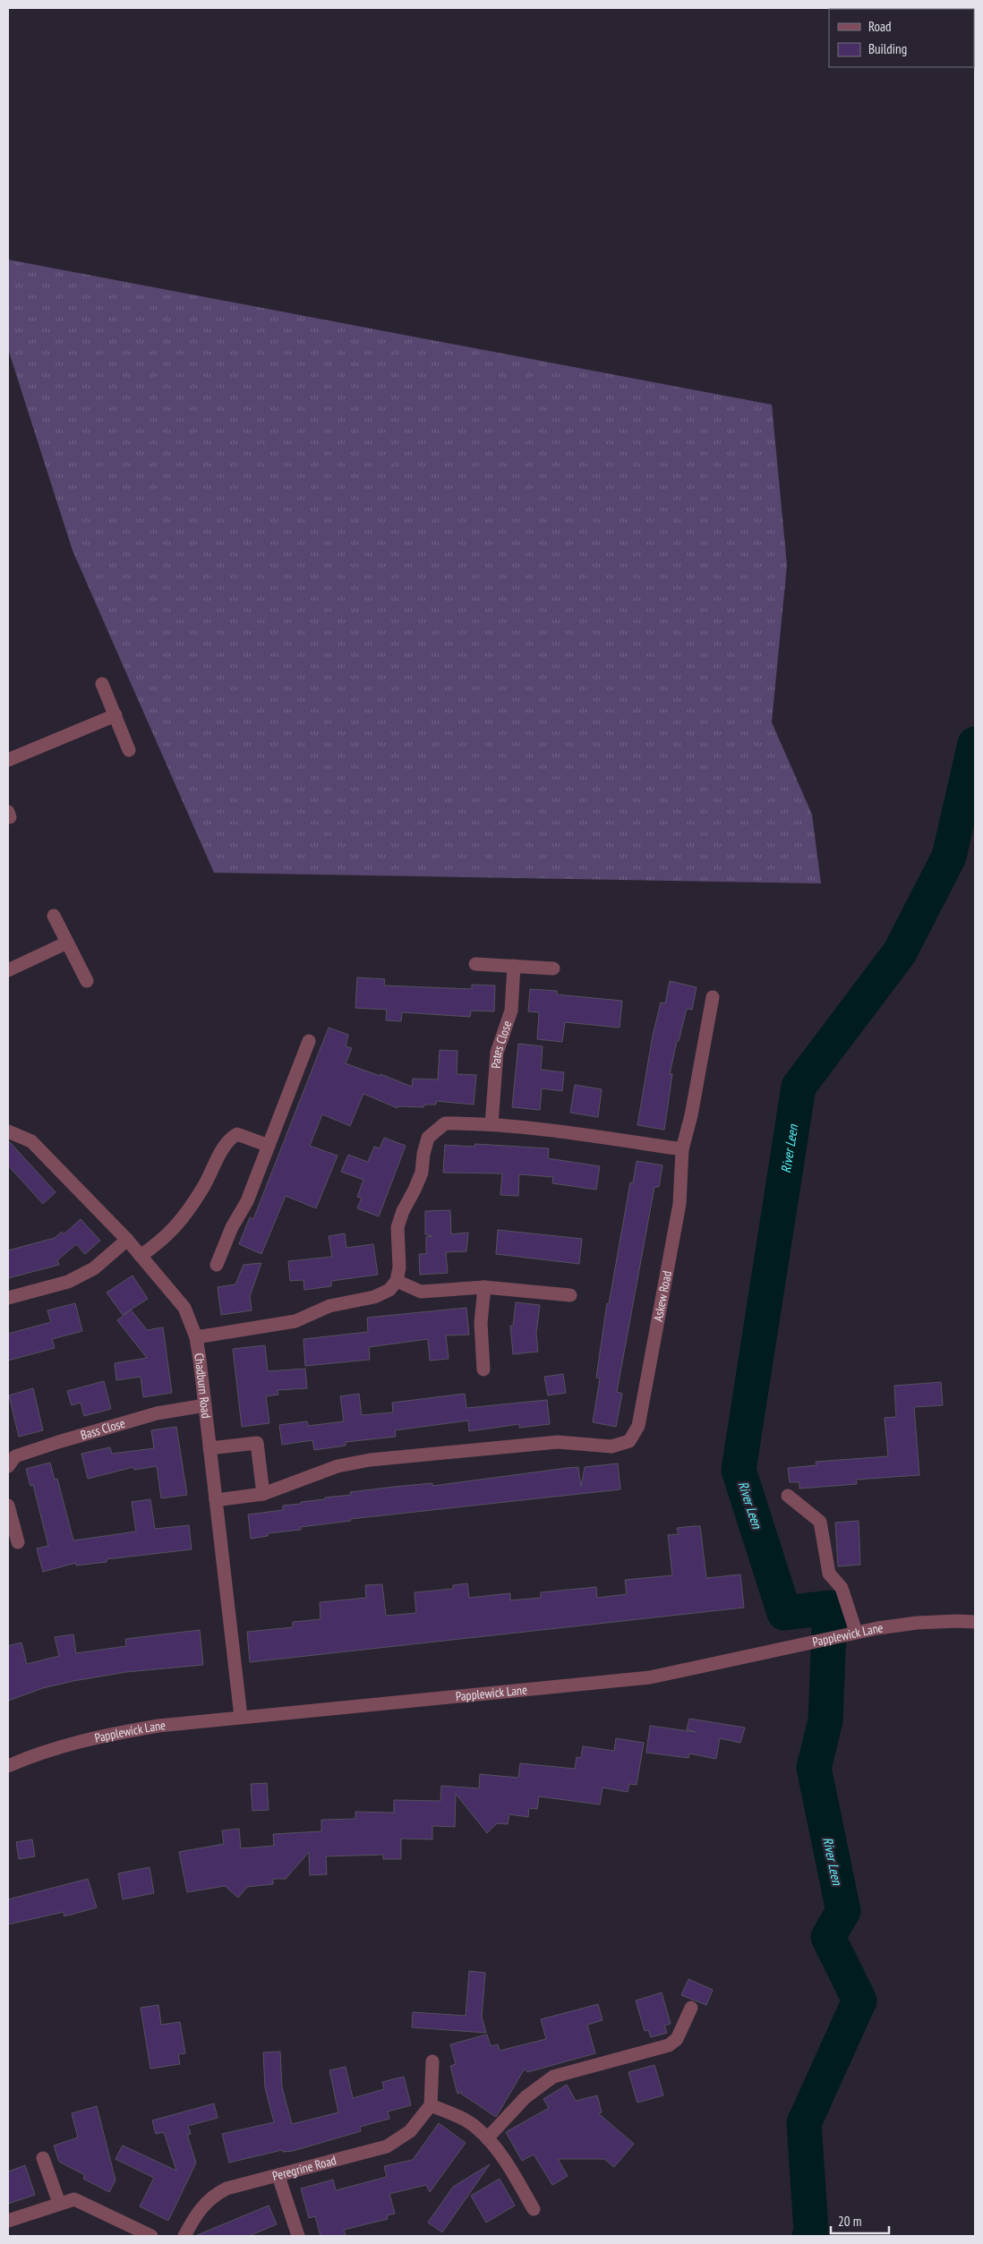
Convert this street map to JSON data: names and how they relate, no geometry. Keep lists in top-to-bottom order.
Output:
{
  "streets": {
    "street": [
      "Pates Close",
      "Askew Road",
      "Chadburn Road",
      "Bass Close",
      "Papplewick Lane",
      "Peregrine Road"
    ]
  },
  "crossings": [
    ["Chadburn Road", "Bass Close"],
    ["Chadburn Road", "Papplewick Lane"]
  ],
  "water": ["River Leen"],
  "legend": ["Road", "Building"],
  "scale_bar": "20 m"
}
